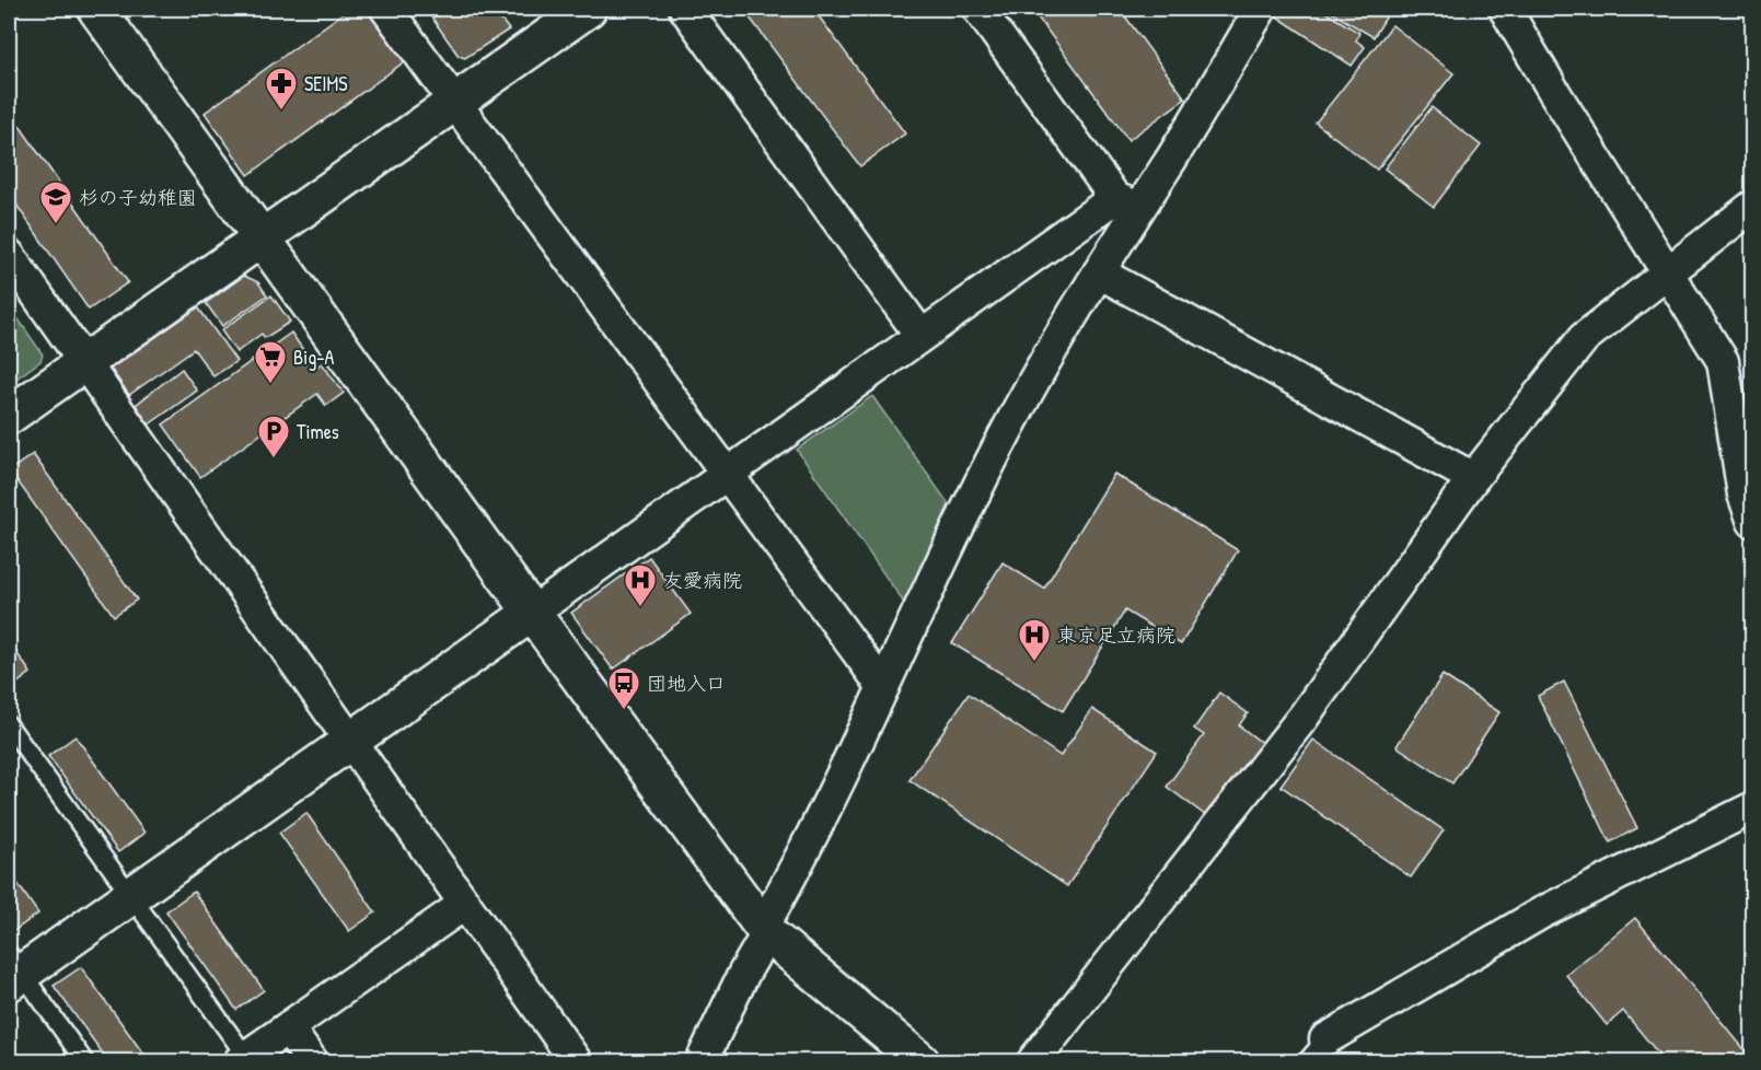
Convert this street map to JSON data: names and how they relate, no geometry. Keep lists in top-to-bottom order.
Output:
{
  "places": {
    "pharmacy": ["SEIMS"],
    "school or university": ["杉の子幼稚園"],
    "supermarket": ["Big-A"],
    "parking": ["Times"],
    "hospital": ["友愛病院", "東京足立病院"],
    "bus stop": ["団地入口"]
  }
}
